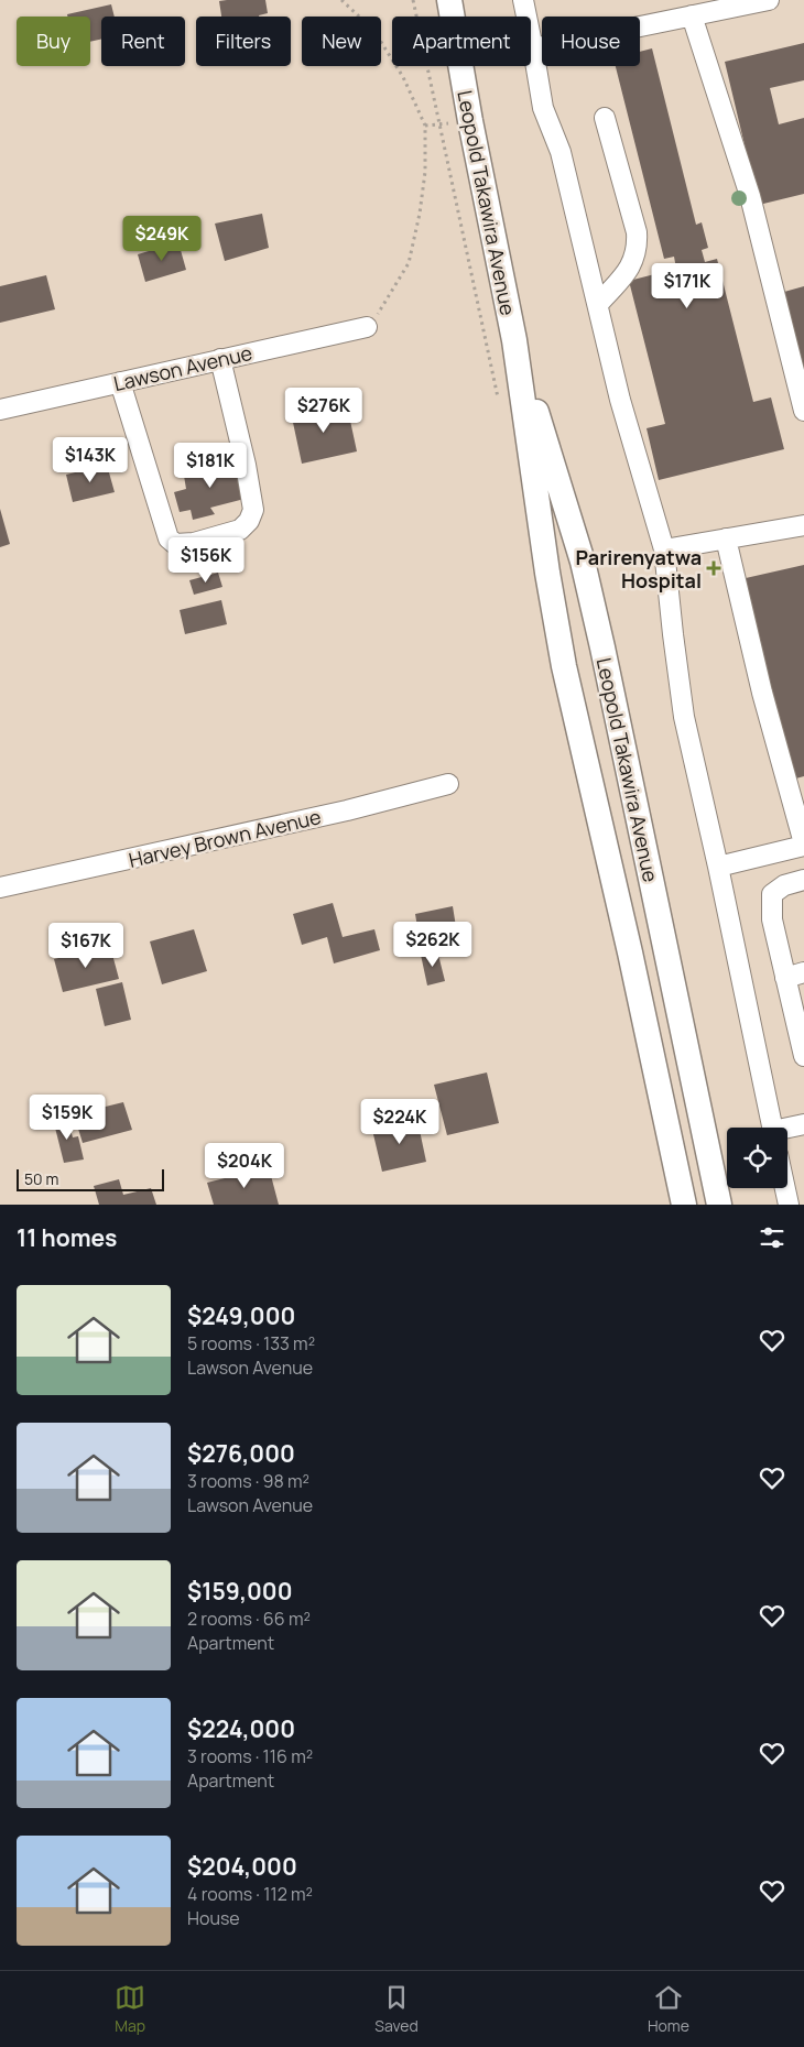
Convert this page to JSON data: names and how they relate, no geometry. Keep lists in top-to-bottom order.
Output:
{
  "streets": {
    "main road": ["Leopold Takawira Avenue"],
    "street": ["Lawson Avenue", "Harvey Brown Avenue"]
  },
  "places": {
    "health": ["Parirenyatwa Hospital"]
  },
  "scale_bar": "50 m",
  "page": {
    "chip": [
      "Buy",
      "Rent",
      "Filters",
      "New",
      "Apartment",
      "House"
    ],
    "price": [
      "$249K",
      "$171K",
      "$276K",
      "$143K",
      "$181K",
      "$156K",
      "$262K",
      "$167K",
      "$159K",
      "$224K",
      "$204K"
    ],
    "scale": "50 m",
    "heading": "11 homes",
    "list": [
      {
        "name": "$249,000",
        "note": "5 rooms · 133 m² · Lawson Avenue"
      },
      {
        "name": "$276,000",
        "note": "3 rooms · 98 m² · Lawson Avenue"
      },
      {
        "name": "$159,000",
        "note": "2 rooms · 66 m² · Apartment"
      },
      {
        "name": "$224,000",
        "note": "3 rooms · 116 m² · Apartment"
      },
      {
        "name": "$204,000",
        "note": "4 rooms · 112 m² · House"
      }
    ],
    "tabs": ["Map", "Saved", "Home"]
  }
}
